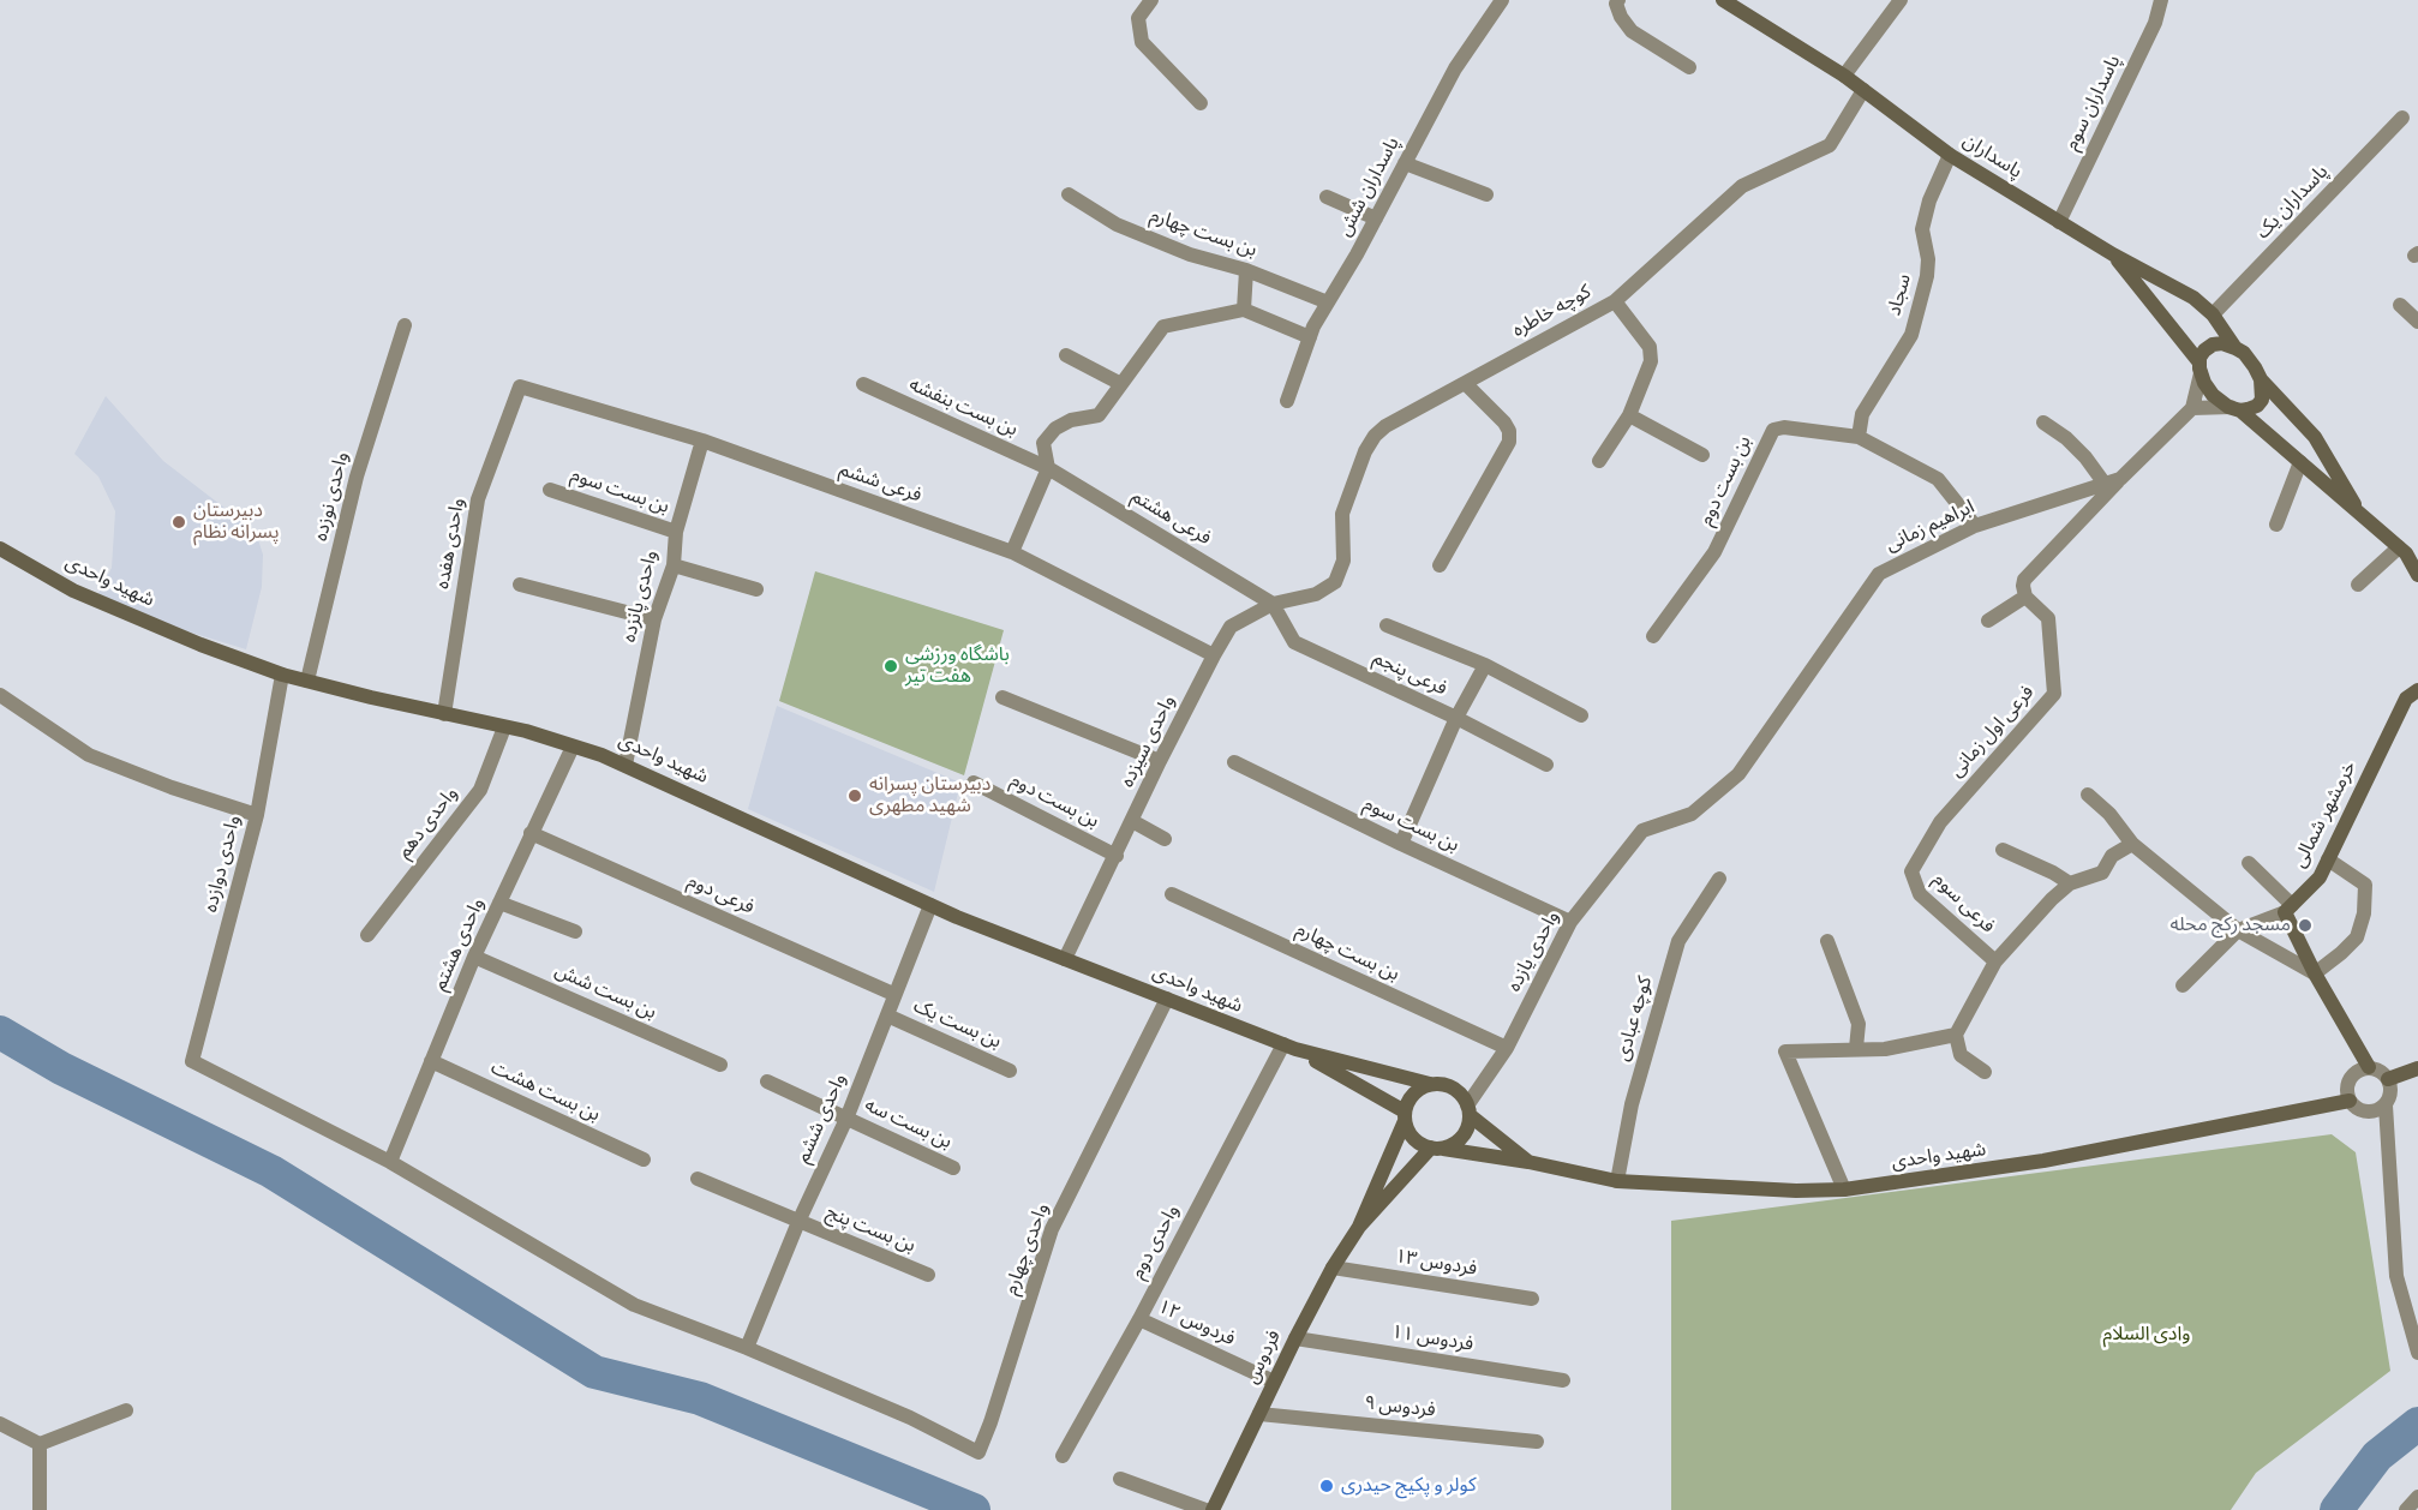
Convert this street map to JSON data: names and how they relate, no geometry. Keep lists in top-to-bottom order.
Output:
{
  "streets": {
    "street": [
      "پاسداران سوم",
      "پاسداران",
      "پاسداران شش",
      "پاسداران یک",
      "بن بست چهارم",
      "سجاد",
      "كوچه خاطره",
      "بن بست بنفشه",
      "بن بست دوم",
      "فرعی ششم",
      "بن بست سوم",
      "واحدی نوزده",
      "فرعی هشتم",
      "ابراهیم زمانی",
      "واحدی هفده",
      "شهید واحدی",
      "واحدی پانزده",
      "فرعی پنجم",
      "فرعی اول زمانی",
      "واحدی سیزده",
      "خرمشهر شمالی",
      "واحدی دهم",
      "واحدی دوازده",
      "فرعی دوم",
      "فرعی سوم",
      "واحدی هشتم",
      "واحدی یازده",
      "بن بست شش",
      "کوچه عبادی",
      "بن بست یک",
      "بن بست هشت",
      "واحدی ششم",
      "بن بست سه",
      "بن بست پنج",
      "واحدی دوم",
      "واحدی چهارم",
      "فردوس ۱۳",
      "فردوس ۱۲",
      "فردوس ۱۱",
      "فردوس",
      "فردوس ۹"
    ]
  },
  "crossings": [
    ["پاسداران سوم", "پاسداران"],
    ["پاسداران", "پاسداران یک"],
    ["پاسداران", "سجاد"],
    ["پاسداران", "كوچه خاطره"],
    ["پاسداران شش", "بن بست چهارم"],
    ["بن بست چهارم", "واحدی یازده"],
    ["سجاد", "بن بست دوم"],
    ["كوچه خاطره", "واحدی سیزده"],
    ["بن بست بنفشه", "فرعی هشتم"],
    ["بن بست دوم", "ابراهیم زمانی"],
    ["بن بست دوم", "واحدی سیزده"],
    ["فرعی ششم", "واحدی هفده"],
    ["فرعی ششم", "واحدی پانزده"],
    ["فرعی ششم", "واحدی سیزده"],
    ["بن بست سوم", "واحدی پانزده"],
    ["بن بست سوم", "واحدی یازده"],
    ["واحدی نوزده", "شهید واحدی"],
    ["فرعی هشتم", "فرعی پنجم"],
    ["فرعی هشتم", "واحدی سیزده"],
    ["ابراهیم زمانی", "واحدی یازده"],
    ["واحدی هفده", "شهید واحدی"],
    ["شهید واحدی", "واحدی پانزده"],
    ["شهید واحدی", "واحدی سیزده"],
    ["شهید واحدی", "واحدی دهم"],
    ["شهید واحدی", "واحدی دوازده"],
    ["شهید واحدی", "واحدی هشتم"],
    ["شهید واحدی", "واحدی یازده"],
    ["شهید واحدی", "کوچه عبادی"],
    ["شهید واحدی", "واحدی ششم"],
    ["شهید واحدی", "واحدی دوم"],
    ["شهید واحدی", "واحدی چهارم"],
    ["فرعی پنجم", "واحدی سیزده"],
    ["فرعی اول زمانی", "فرعی سوم"],
    ["واحدی دوازده", "واحدی هشتم"],
    ["فرعی دوم", "واحدی هشتم"],
    ["فرعی دوم", "واحدی ششم"],
    ["واحدی هشتم", "بن بست شش"],
    ["واحدی هشتم", "بن بست هشت"],
    ["بن بست یک", "واحدی ششم"],
    ["واحدی ششم", "بن بست سه"],
    ["واحدی ششم", "بن بست پنج"],
    ["واحدی ششم", "واحدی چهارم"],
    ["واحدی دوم", "فردوس ۱۲"],
    ["فردوس ۱۳", "فردوس"],
    ["فردوس ۱۲", "فردوس"],
    ["فردوس ۱۱", "فردوس"],
    ["فردوس", "فردوس ۹"]
  ],
  "parks": ["وادی السلام"],
  "places": [
    "دبیرستان پسرانه نظام",
    "باشگاه ورزشی هفت تیر",
    "دبیرستان پسرانه شهید مطهری",
    "مسجد رکج محله",
    "کولر و پکیج حیدری"
  ]
}
